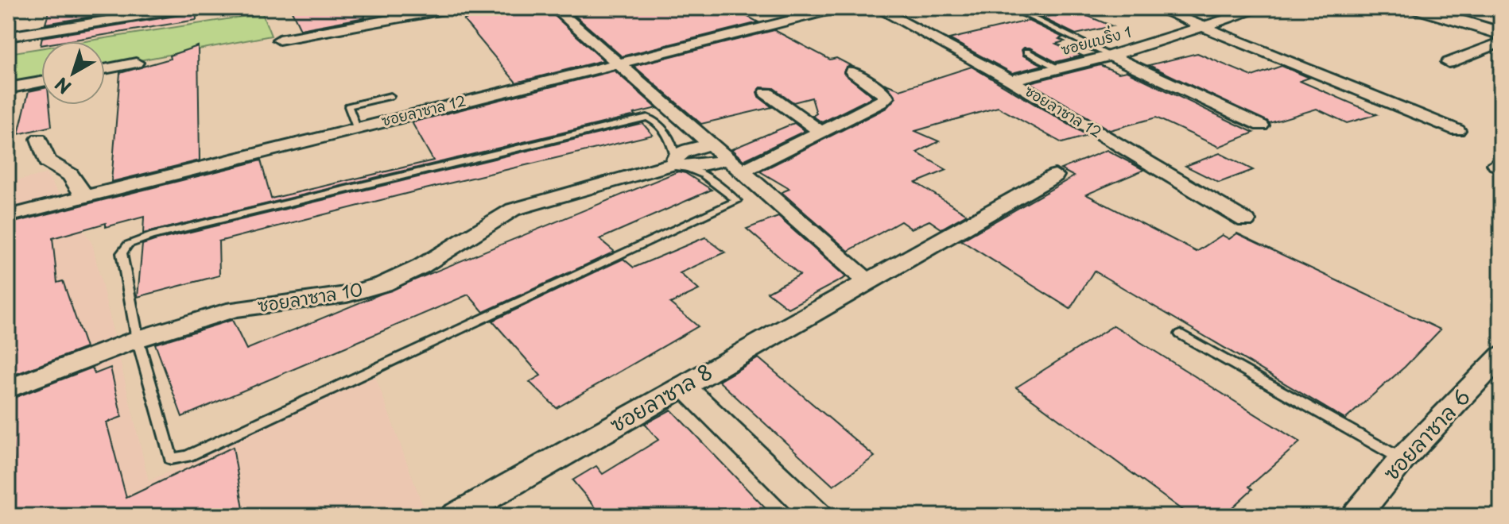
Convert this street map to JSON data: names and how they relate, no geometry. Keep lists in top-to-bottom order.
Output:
{
  "streets": {
    "street": [
      "ซอยแบริ่ง 1",
      "ซอยลาซาล 12",
      "ซอยลาซาล 10",
      "ซอยลาซาล 8",
      "ซอยลาซาล 6"
    ]
  },
  "crossings": [
    ["ซอยแบริ่ง 1", "ซอยลาซาล 12"]
  ],
  "north": "bottom left"
}
